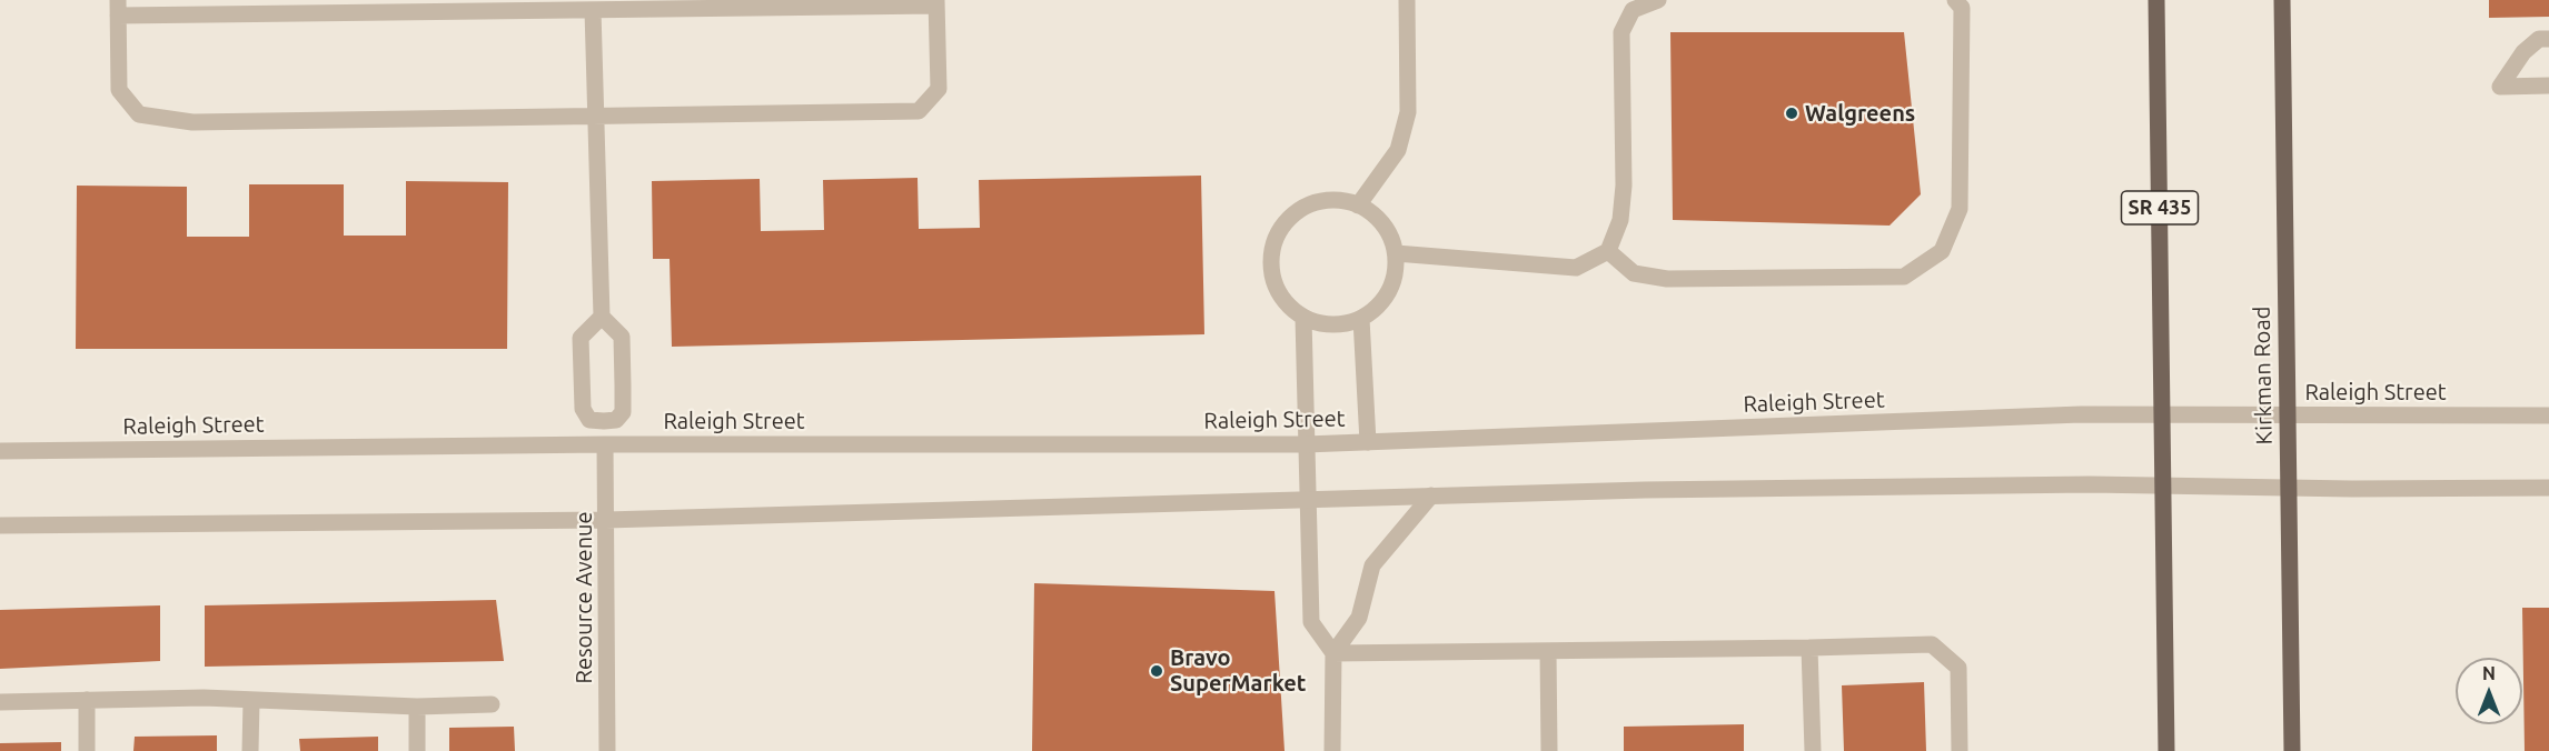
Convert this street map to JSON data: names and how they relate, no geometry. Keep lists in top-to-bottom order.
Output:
{
  "streets": {
    "main road": ["SR 435", "Kirkman Road"],
    "street": ["Raleigh Street", "Resource Avenue"]
  },
  "crossings": [
    ["SR 435", "Raleigh Street"],
    ["Kirkman Road", "Raleigh Street"],
    ["Raleigh Street", "Resource Avenue"]
  ],
  "places": ["Walgreens", "Bravo SuperMarket"],
  "north": "top"
}
